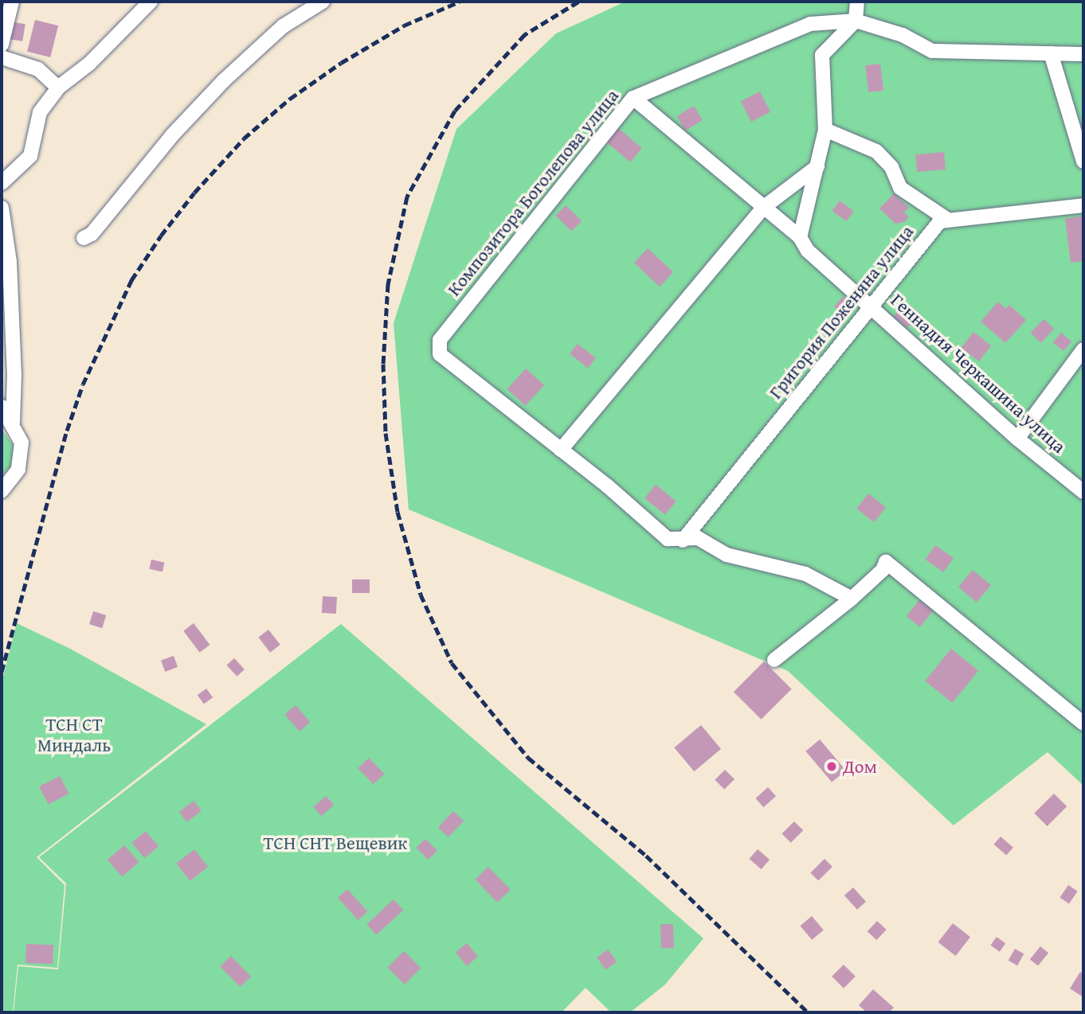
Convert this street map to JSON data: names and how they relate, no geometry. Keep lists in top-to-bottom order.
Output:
{
  "streets": {
    "street": ["Композитора Боголепова улица", "Григория Поженяна улица", "Геннадия Черкашина улица"]
  },
  "crossings": [
    ["Композитора Боголепова улица", "Геннадия Черкашина улица"],
    ["Григория Поженяна улица", "Геннадия Черкашина улица"]
  ],
  "parks": ["ТСН СТ Миндаль", "ТСН СНТ Вещевик"],
  "places": ["Дом"]
}
